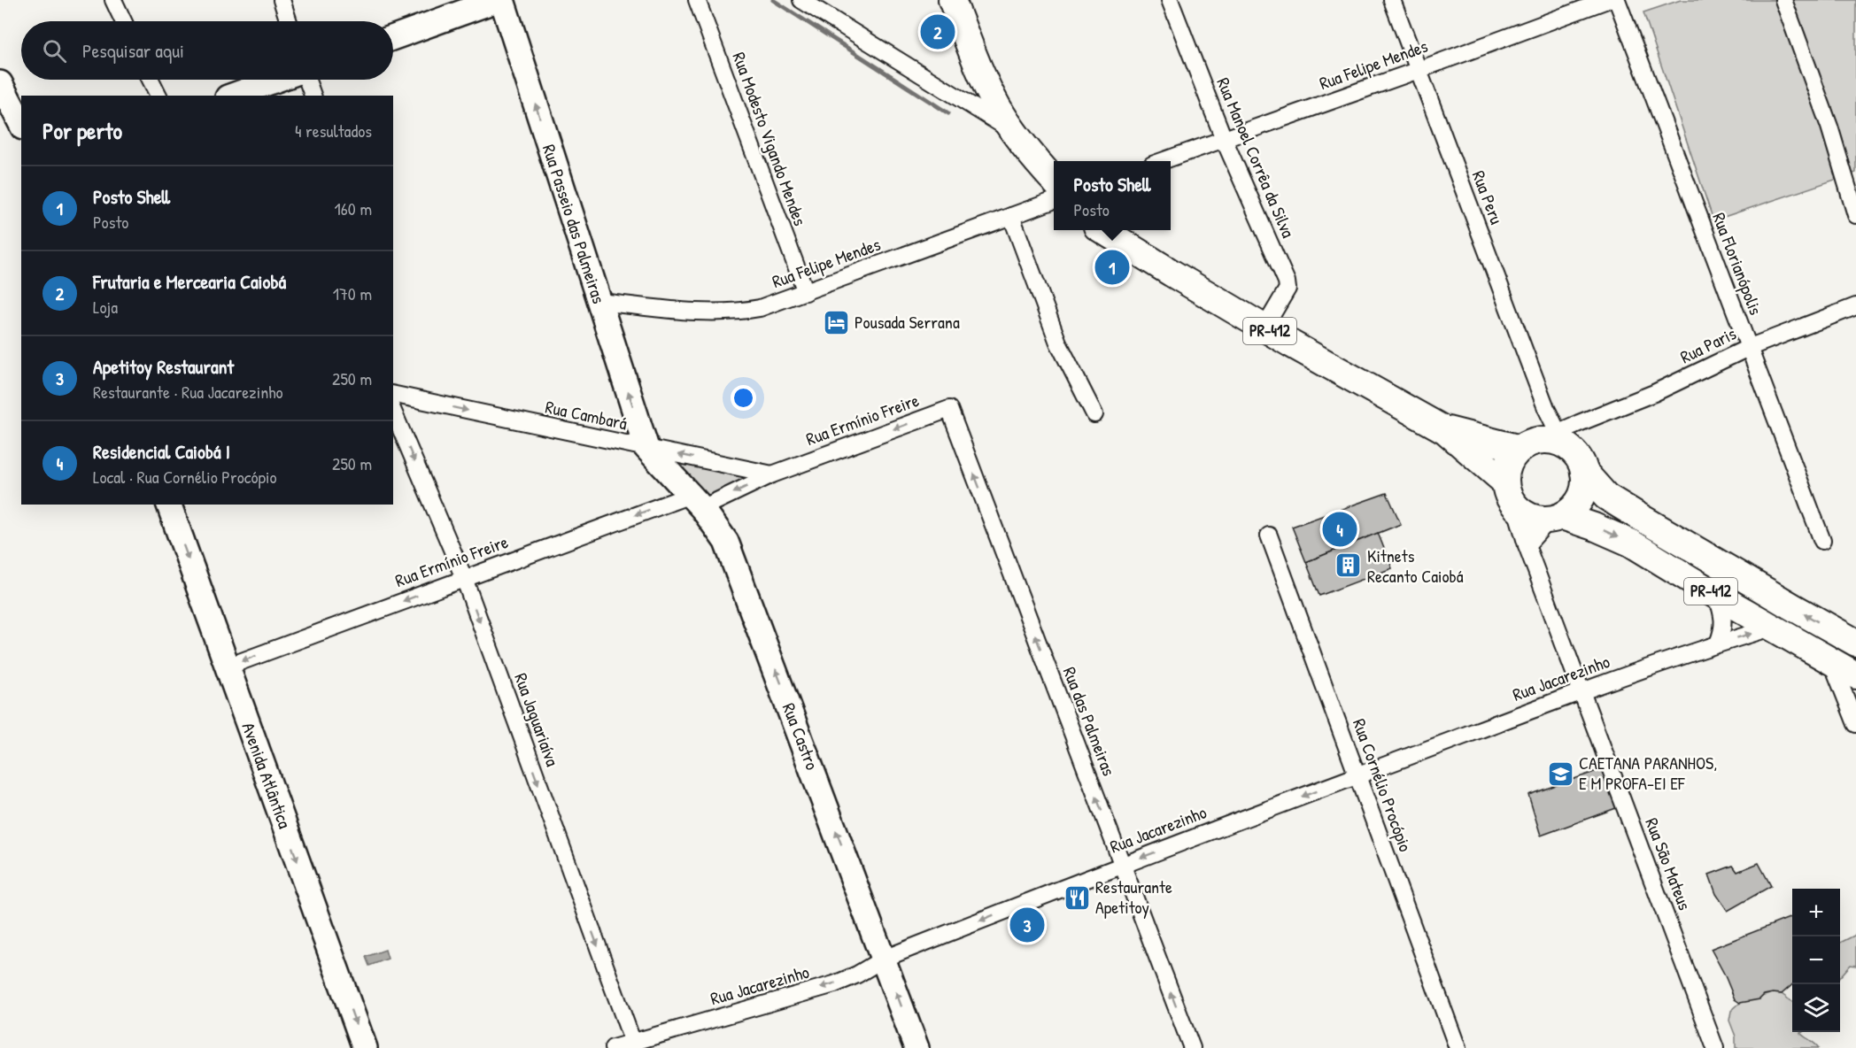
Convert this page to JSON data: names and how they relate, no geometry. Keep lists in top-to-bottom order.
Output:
{
  "streets": {
    "main road": ["PR-412"],
    "street": [
      "Rua Felipe Mendes",
      "Rua Modesto Vigando Mendes",
      "Rua Manoel Corrêa da Silva",
      "Rua Peru",
      "Rua Passeio das Palmeiras",
      "Rua Florianópolis",
      "Rua Paris",
      "Rua Cambará",
      "Rua Ermínio Freire",
      "Rua Jacarezinho",
      "Rua Jaguariaíva",
      "Rua das Palmeiras",
      "Rua Castro",
      "Avenida Atlântica",
      "Rua Cornélio Procópio",
      "Rua São Mateus"
    ]
  },
  "crossings": [
    ["Rua Felipe Mendes", "Rua Modesto Vigando Mendes"],
    ["Rua Felipe Mendes", "Rua Manoel Corrêa da Silva"],
    ["Rua Felipe Mendes", "Rua Peru"],
    ["Rua Felipe Mendes", "Rua Passeio das Palmeiras"],
    ["Rua Manoel Corrêa da Silva", "PR-412"],
    ["Rua Peru", "PR-412"],
    ["Rua Peru", "Rua Paris"],
    ["Rua Peru", "Rua São Mateus"],
    ["Rua Passeio das Palmeiras", "Rua Cambará"],
    ["Rua Passeio das Palmeiras", "Rua Castro"],
    ["Rua Florianópolis", "Rua Paris"],
    ["PR-412", "Rua Paris"],
    ["PR-412", "Rua Jacarezinho"],
    ["PR-412", "Rua São Mateus"],
    ["Rua Paris", "Rua São Mateus"],
    ["Rua Cambará", "Rua Ermínio Freire"],
    ["Rua Cambará", "Rua Castro"],
    ["Rua Ermínio Freire", "Rua Jaguariaíva"],
    ["Rua Ermínio Freire", "Rua das Palmeiras"],
    ["Rua Ermínio Freire", "Rua Castro"],
    ["Rua Ermínio Freire", "Avenida Atlântica"],
    ["Rua Jacarezinho", "Rua Jaguariaíva"],
    ["Rua Jacarezinho", "Rua das Palmeiras"],
    ["Rua Jacarezinho", "Rua Castro"],
    ["Rua Jacarezinho", "Rua Cornélio Procópio"],
    ["Rua Jacarezinho", "Rua São Mateus"]
  ],
  "one_way": [
    "Rua Passeio das Palmeiras",
    "Rua Ermínio Freire",
    "Rua Jacarezinho",
    "Rua Jaguariaíva",
    "Rua das Palmeiras",
    "Rua Castro",
    "Avenida Atlântica"
  ],
  "places": {
    "hotel": ["Pousada Serrana"],
    "building": ["Kitnets Recanto Caiobá"],
    "school or university": ["CAETANA PARANHOS, E M PROFA-EI EF"],
    "restaurant": ["Restaurante Apetitoy"]
  },
  "page": {
    "pins": [
      "2",
      "1",
      "4",
      "3"
    ],
    "search": "Pesquisar aqui",
    "heading": ["Por perto", "4 resultados"],
    "popup": ["Posto Shell", "Posto"],
    "list": [
      {
        "mark": "1",
        "name": "Posto Shell",
        "note": "Posto",
        "value": "160 m"
      },
      {
        "mark": "2",
        "name": "Frutaria e Mercearia Caiobá",
        "note": "Loja",
        "value": "170 m"
      },
      {
        "mark": "3",
        "name": "Apetitoy Restaurant",
        "note": "Restaurante · Rua Jacarezinho",
        "value": "250 m"
      },
      {
        "mark": "4",
        "name": "Residencial Caiobá I",
        "note": "Local · Rua Cornélio Procópio",
        "value": "250 m"
      }
    ],
    "map_buttons": ["+", "−"]
  }
}
